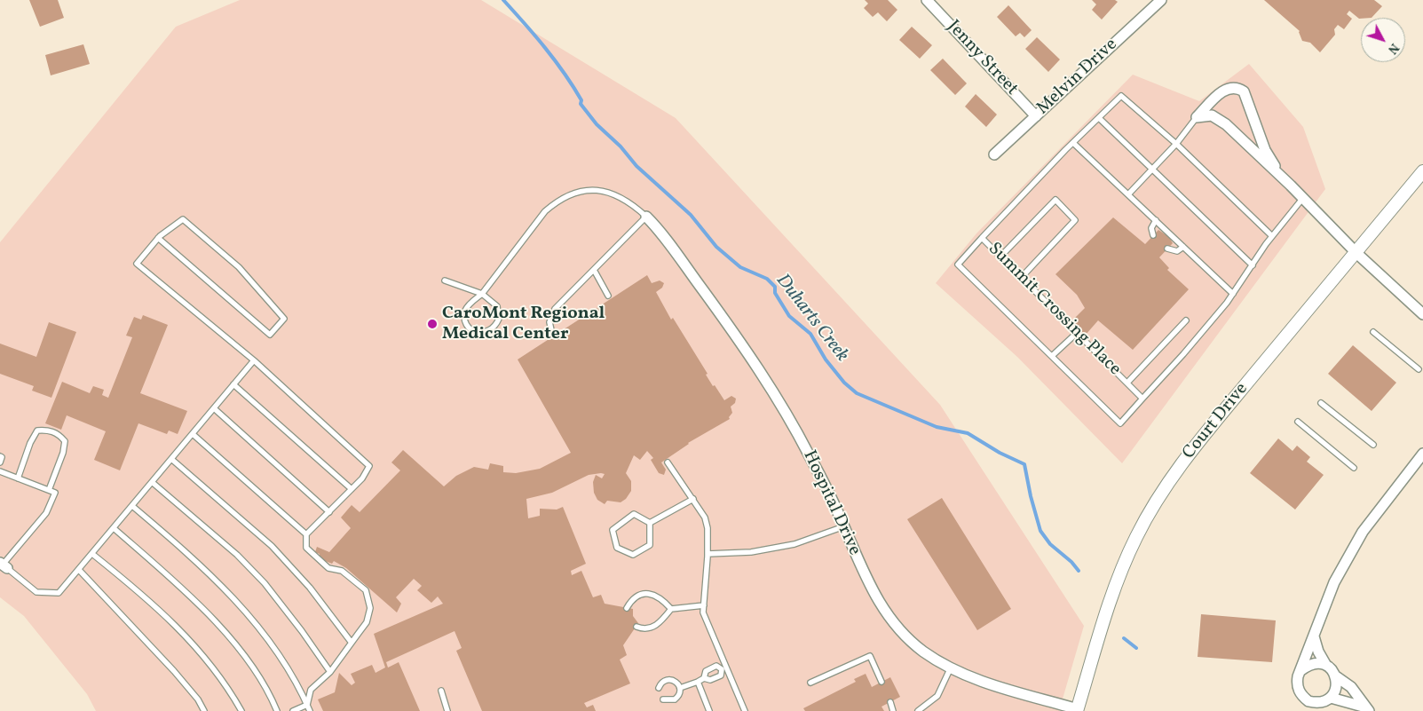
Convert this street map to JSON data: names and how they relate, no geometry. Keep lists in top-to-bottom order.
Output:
{
  "streets": {
    "street": [
      "Jenny Street",
      "Melvin Drive",
      "Court Drive",
      "Hospital Drive"
    ],
    "lane": ["Summit Crossing Place"]
  },
  "crossings": [
    ["Jenny Street", "Melvin Drive"],
    ["Court Drive", "Hospital Drive"]
  ],
  "water": ["Duharts Creek"],
  "places": ["CaroMont Regional Medical Center"],
  "north": "bottom right"
}
